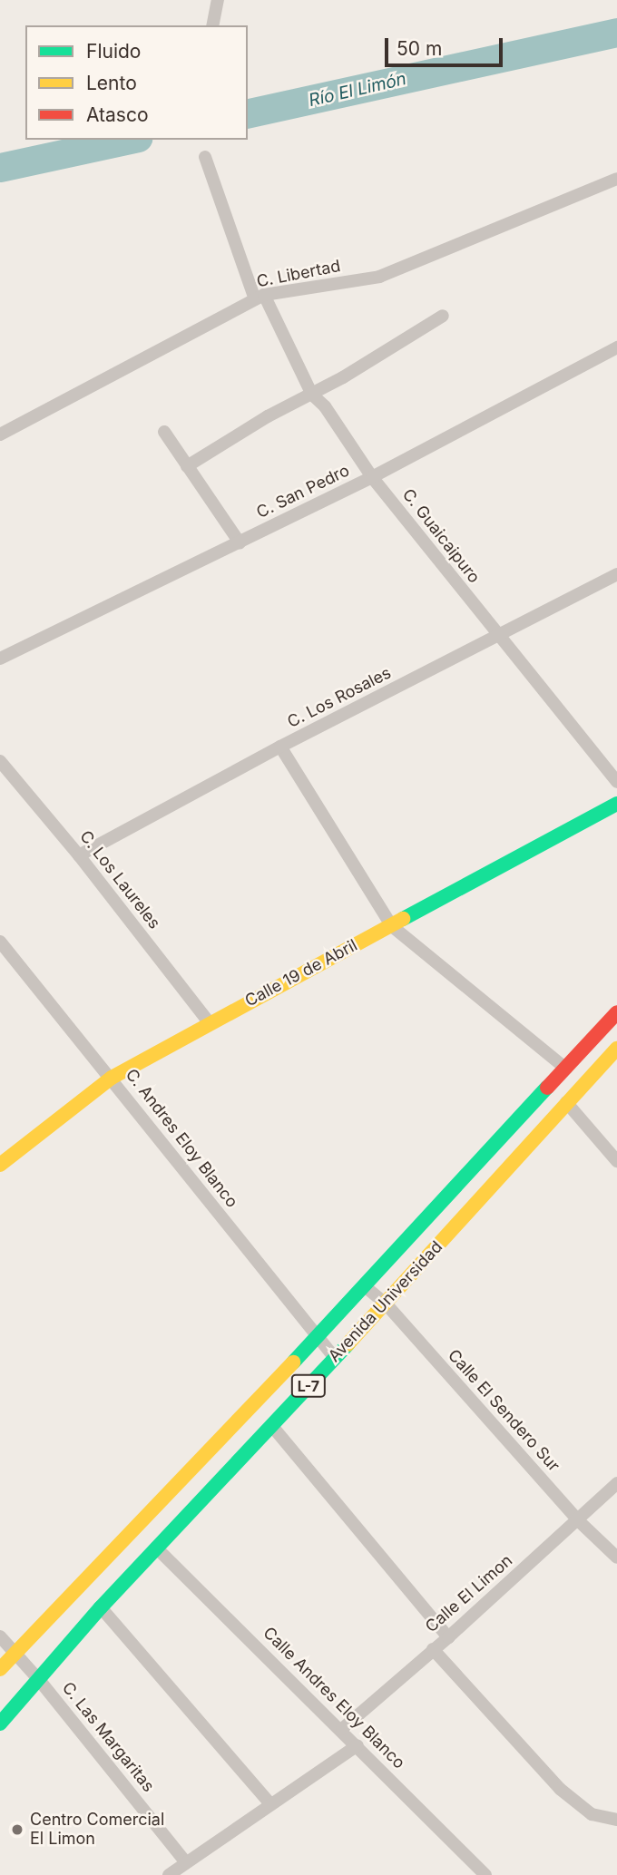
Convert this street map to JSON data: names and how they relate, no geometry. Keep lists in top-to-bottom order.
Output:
{
  "streets": {
    "main road": ["Calle 19 de Abril", "Avenida Universidad", "L-7"],
    "street": [
      "C. Libertad",
      "C. San Pedro",
      "C. Guaicaipuro",
      "C. Los Rosales",
      "C. Los Laureles",
      "C. Andres Eloy Blanco",
      "Calle El Sendero Sur",
      "Calle El Limon",
      "Calle Andres Eloy Blanco",
      "C. Las Margaritas"
    ]
  },
  "crossings": [
    ["C. Libertad", "C. Guaicaipuro"],
    ["C. San Pedro", "C. Guaicaipuro"],
    ["C. Guaicaipuro", "C. Los Rosales"],
    ["C. Los Rosales", "C. Los Laureles"],
    ["C. Los Laureles", "Calle 19 de Abril"],
    ["Calle 19 de Abril", "C. Andres Eloy Blanco"],
    ["C. Andres Eloy Blanco", "Avenida Universidad"],
    ["Avenida Universidad", "Calle El Sendero Sur"],
    ["Avenida Universidad", "Calle Andres Eloy Blanco"],
    ["Avenida Universidad", "C. Las Margaritas"],
    ["Calle El Sendero Sur", "Calle El Limon"],
    ["Calle El Limon", "Calle Andres Eloy Blanco"]
  ],
  "water": ["Río El Limón"],
  "places": ["Centro Comercial El Limon"],
  "legend": ["Fluido", "Lento", "Atasco"],
  "scale_bar": "50 m"
}
